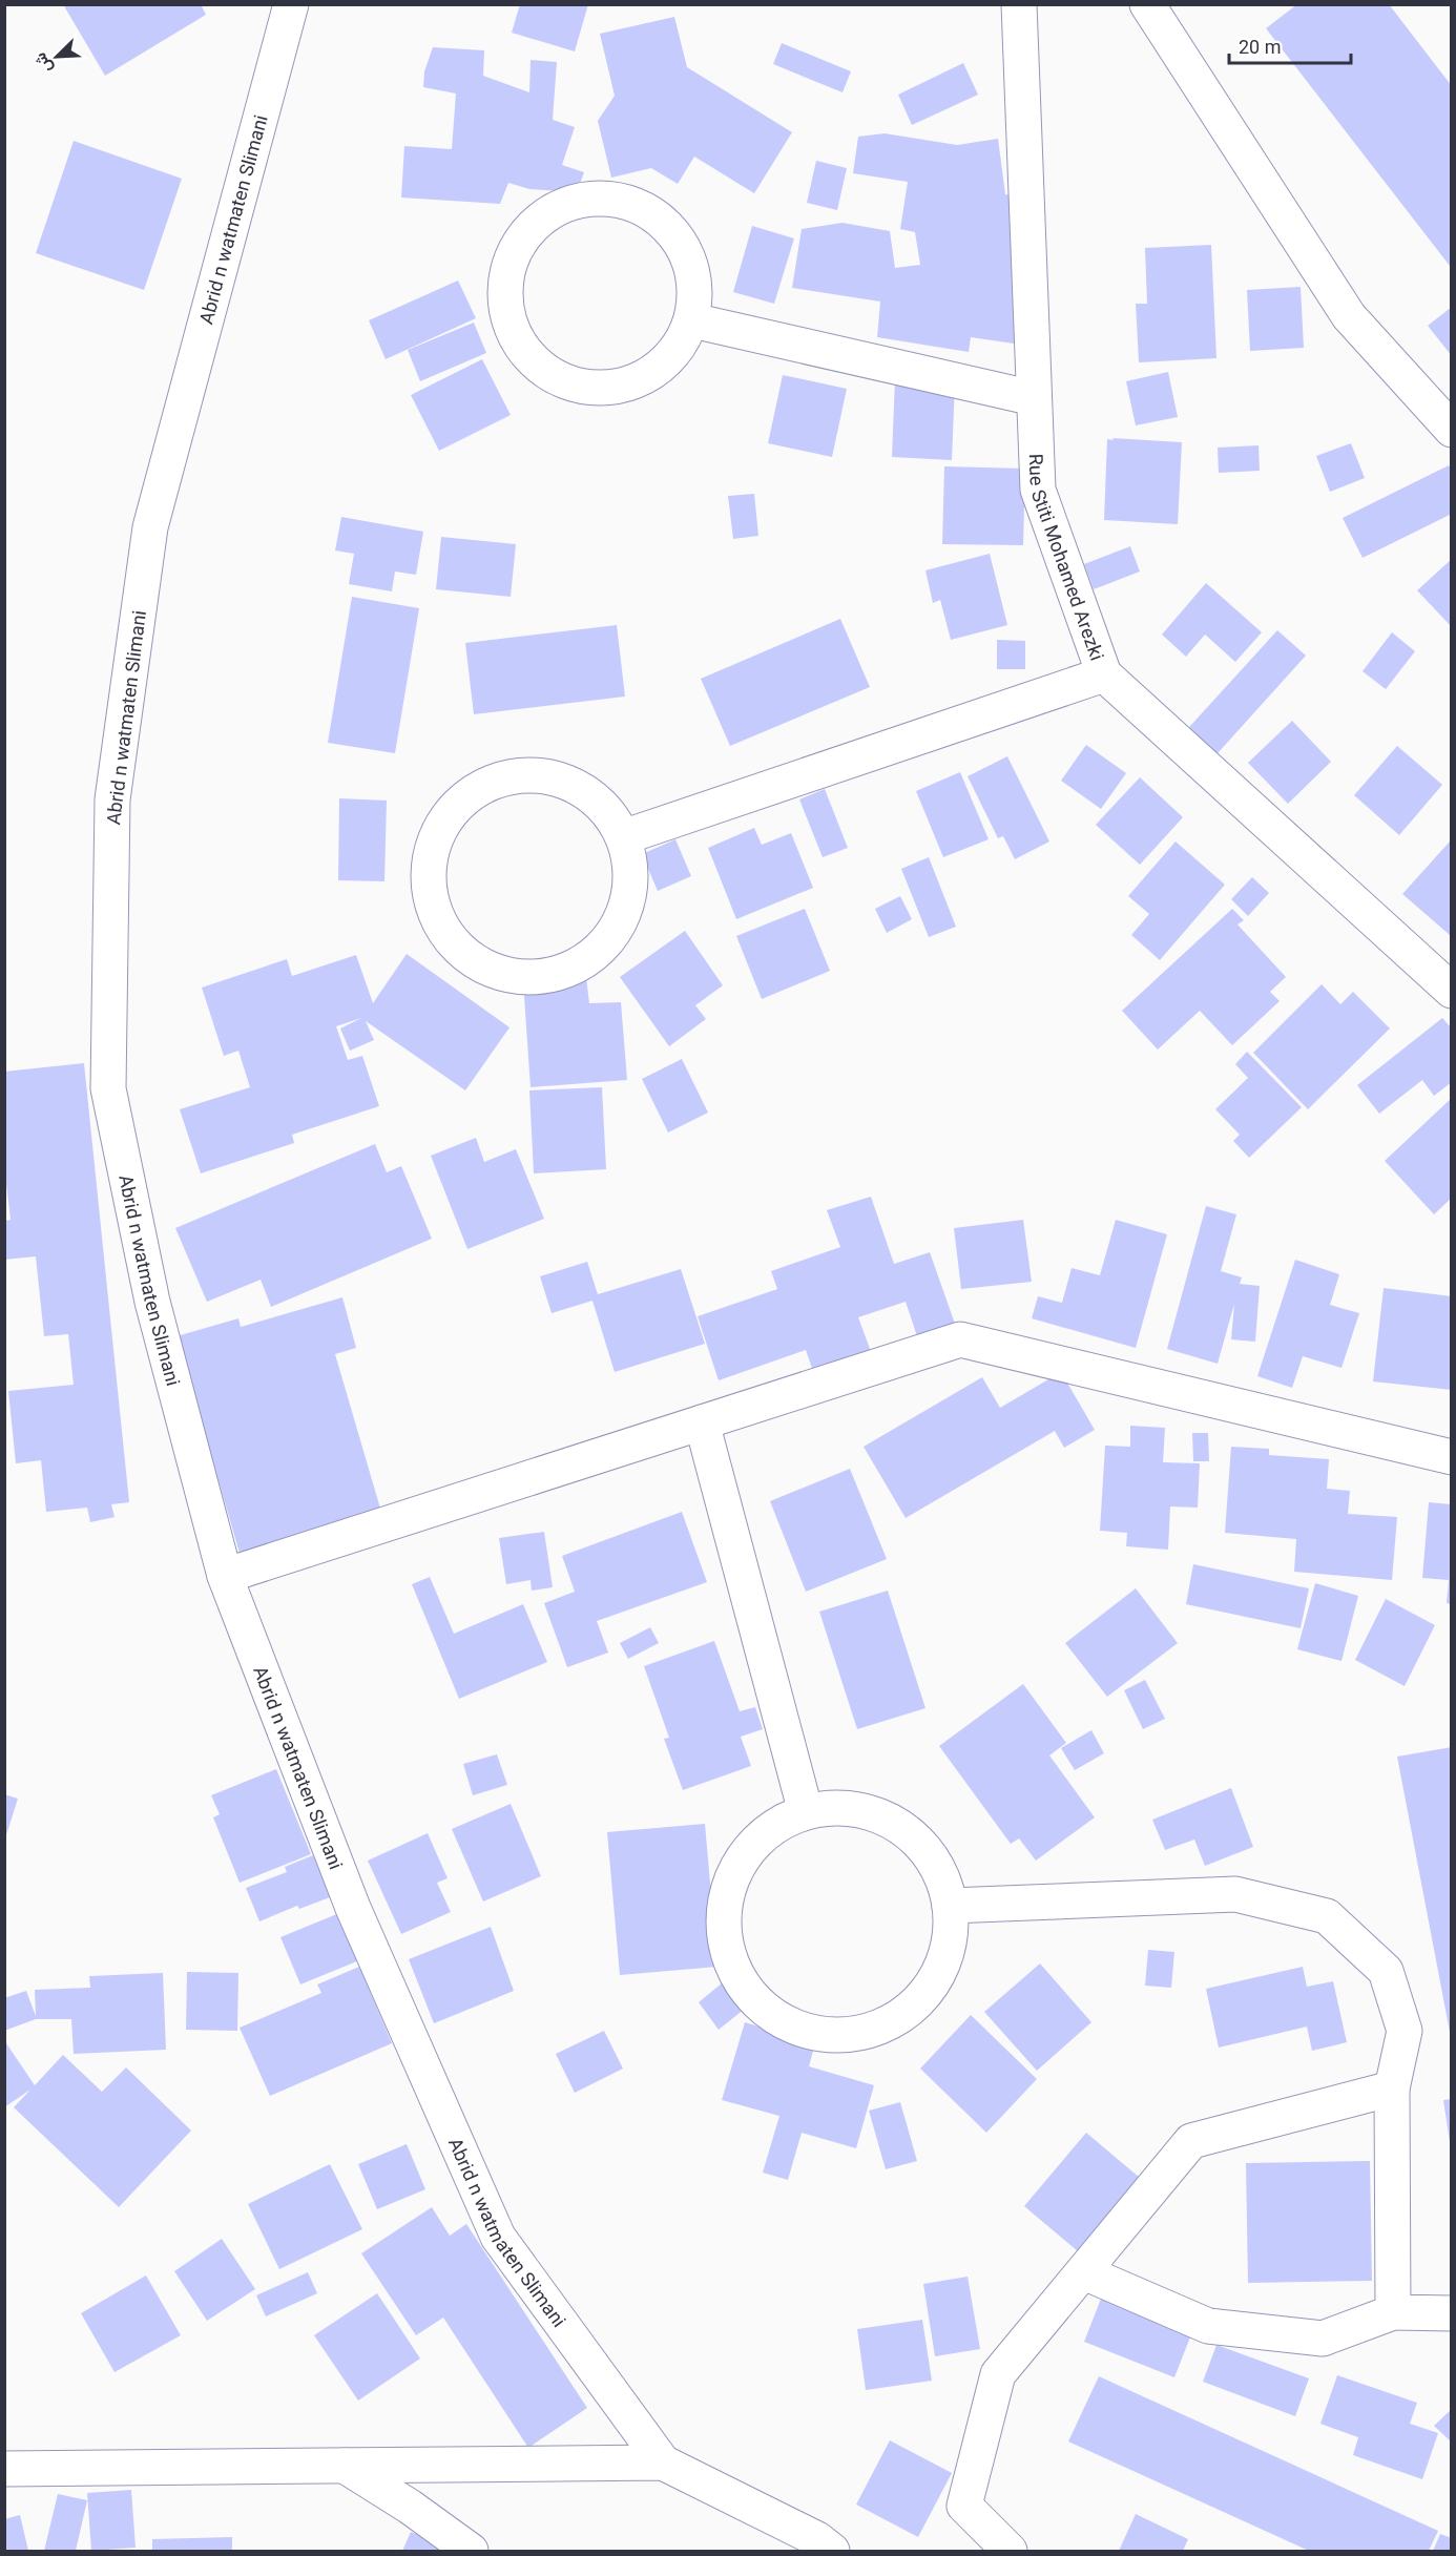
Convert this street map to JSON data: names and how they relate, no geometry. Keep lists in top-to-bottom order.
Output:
{
  "streets": {
    "street": ["Abrid n watmaten Slimani", "Rue Stiti Mohamed Arezki"]
  },
  "scale_bar": "20 m",
  "north": "bottom left"
}
